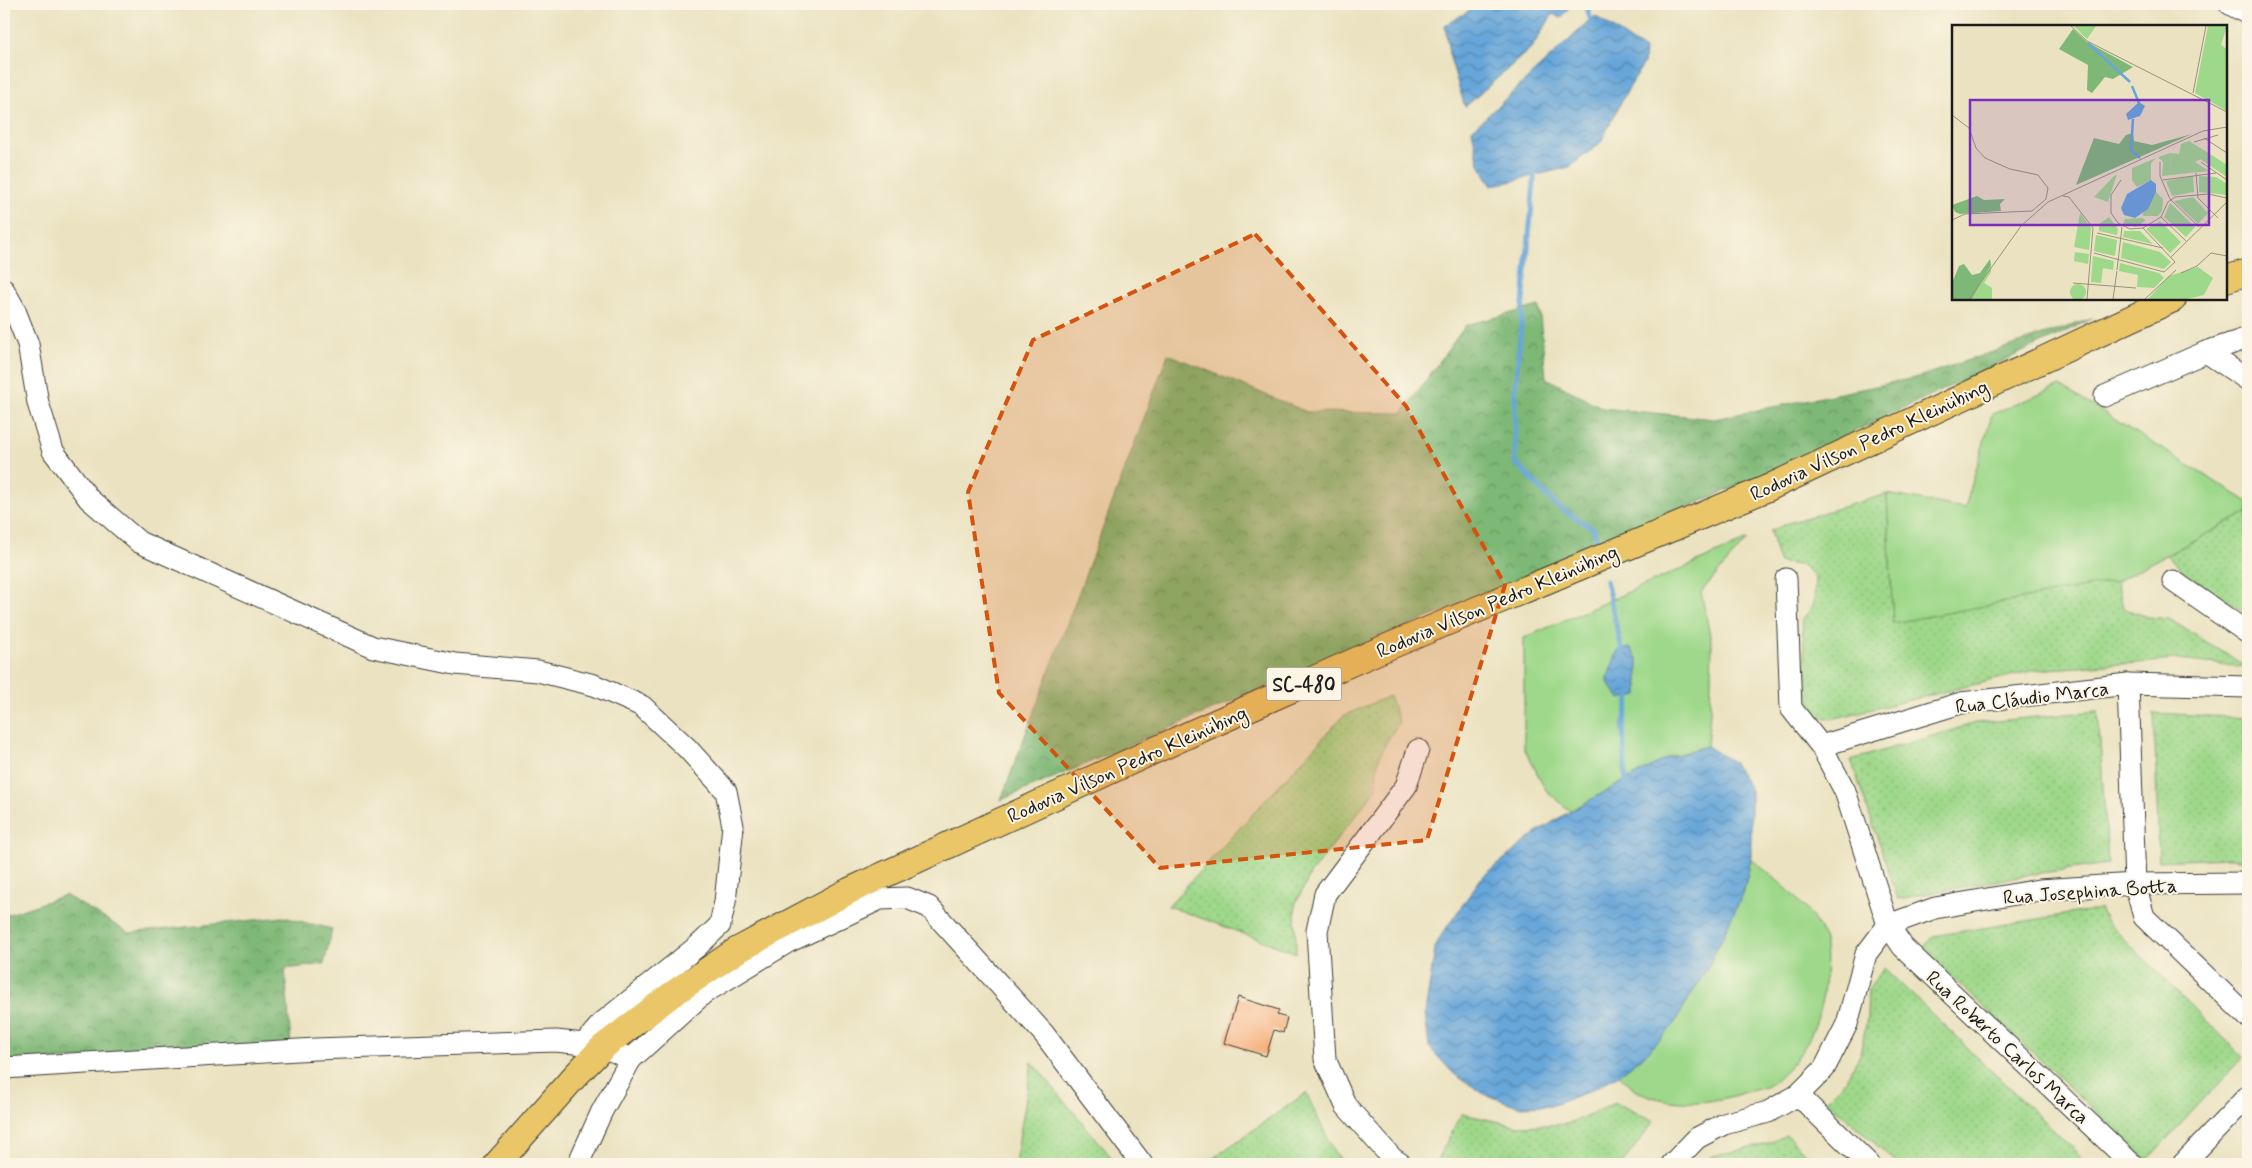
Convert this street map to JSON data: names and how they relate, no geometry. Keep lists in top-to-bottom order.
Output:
{
  "streets": {
    "main road": ["Rodovia Vilson Pedro Kleinübing", "SC-480"],
    "street": ["Rua Cláudio Marca", "Rua Josephina Botta", "Rua Roberto Carlos Marca"]
  },
  "crossings": [
    ["Rua Cláudio Marca", "Rua Roberto Carlos Marca"],
    ["Rua Josephina Botta", "Rua Roberto Carlos Marca"]
  ]
}
